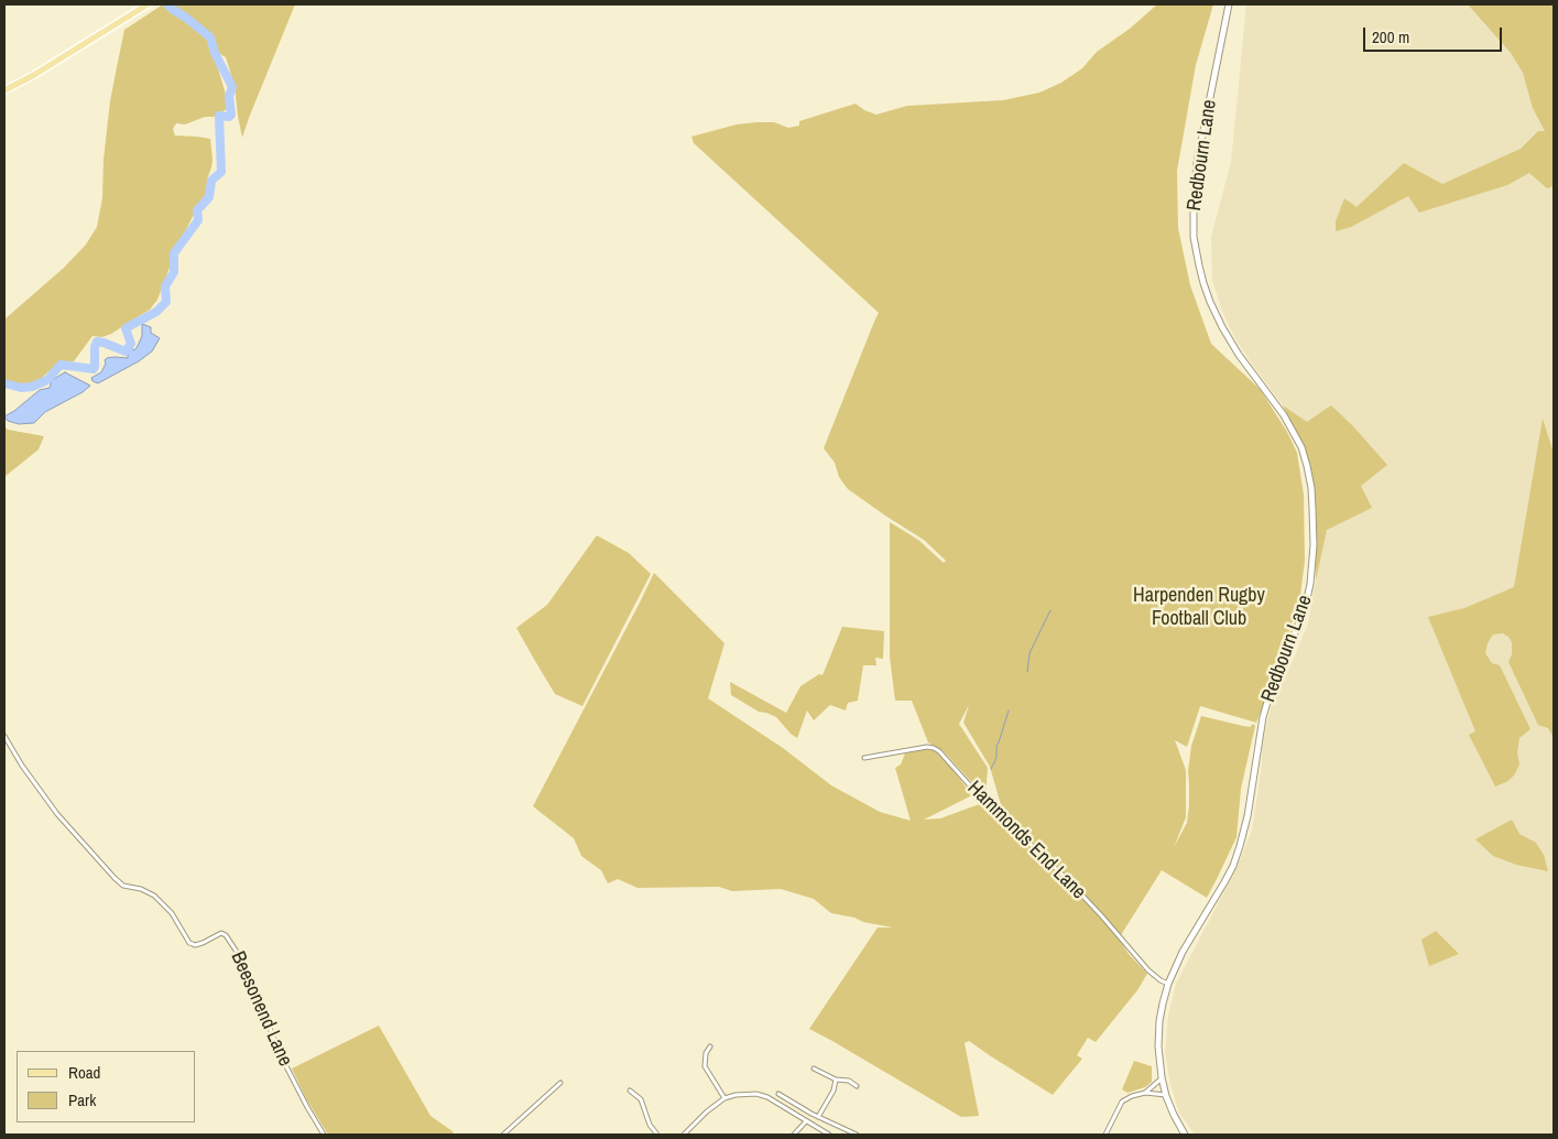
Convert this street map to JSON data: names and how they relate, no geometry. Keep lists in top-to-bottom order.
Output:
{
  "streets": {
    "main road": ["Redbourn Lane"],
    "street": ["Hammonds End Lane", "Beesonend Lane"]
  },
  "crossings": [
    ["Redbourn Lane", "Hammonds End Lane"]
  ],
  "parks": ["Harpenden Rugby Football Club"],
  "legend": ["Road", "Park"],
  "scale_bar": "200 m"
}
